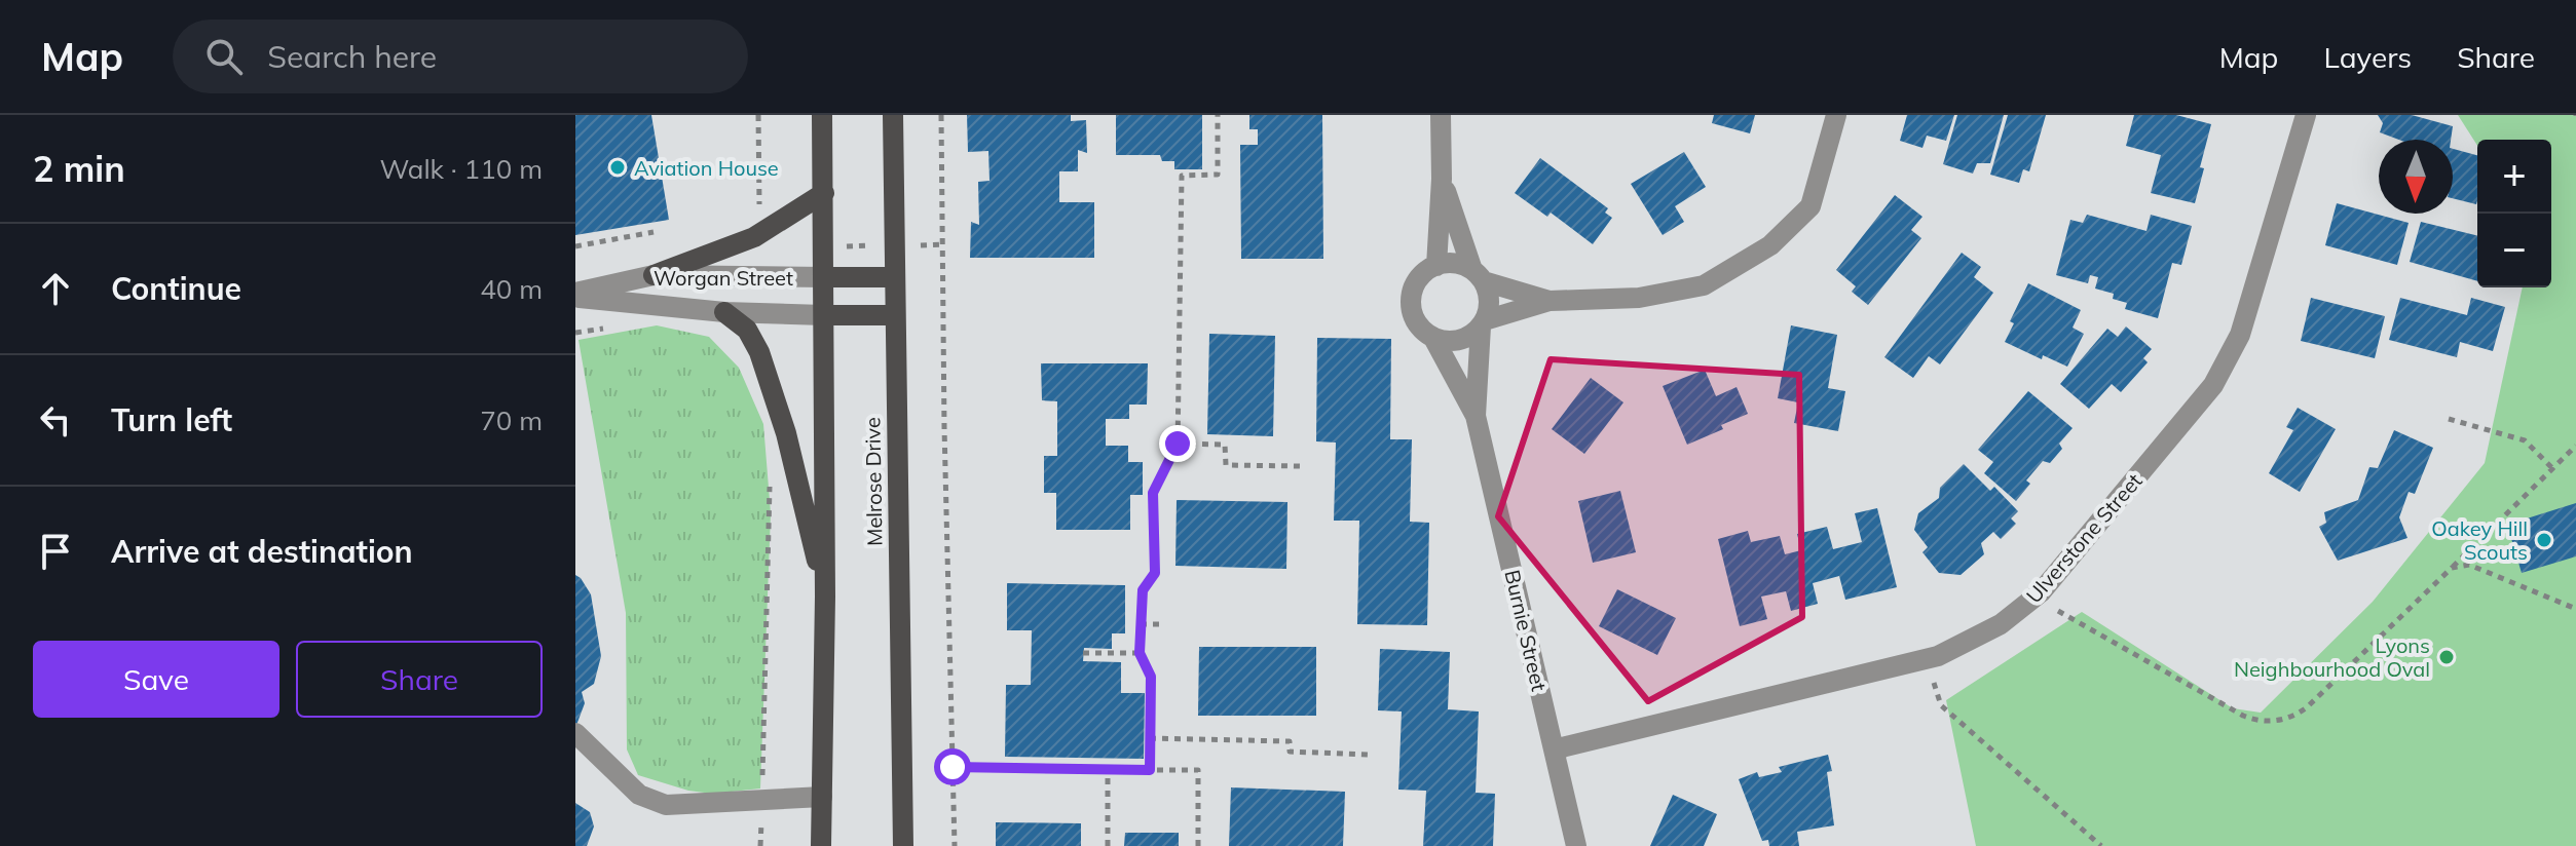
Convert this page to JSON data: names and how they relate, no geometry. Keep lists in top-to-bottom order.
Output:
{
  "streets": {
    "main road": ["Melrose Drive"],
    "street": ["Worgan Street", "Ulverstone Street", "Burnie Street"]
  },
  "crossings": [
    ["Ulverstone Street", "Burnie Street"]
  ],
  "places": ["Aviation House", "Oakey Hill Scouts", "Lyons Neighbourhood Oval"],
  "north": "bottom",
  "page": {
    "header": "Map",
    "search": "Search here",
    "nav": ["Map", "Layers", "Share"],
    "heading": ["2 min", "Walk · 110 m"],
    "map_buttons": ["+", "−"],
    "list": [
      ["Continue", "40 m"],
      ["Turn left", "70 m"],
      "Arrive at destination"
    ],
    "buttons": ["Save", "Share"]
  }
}
